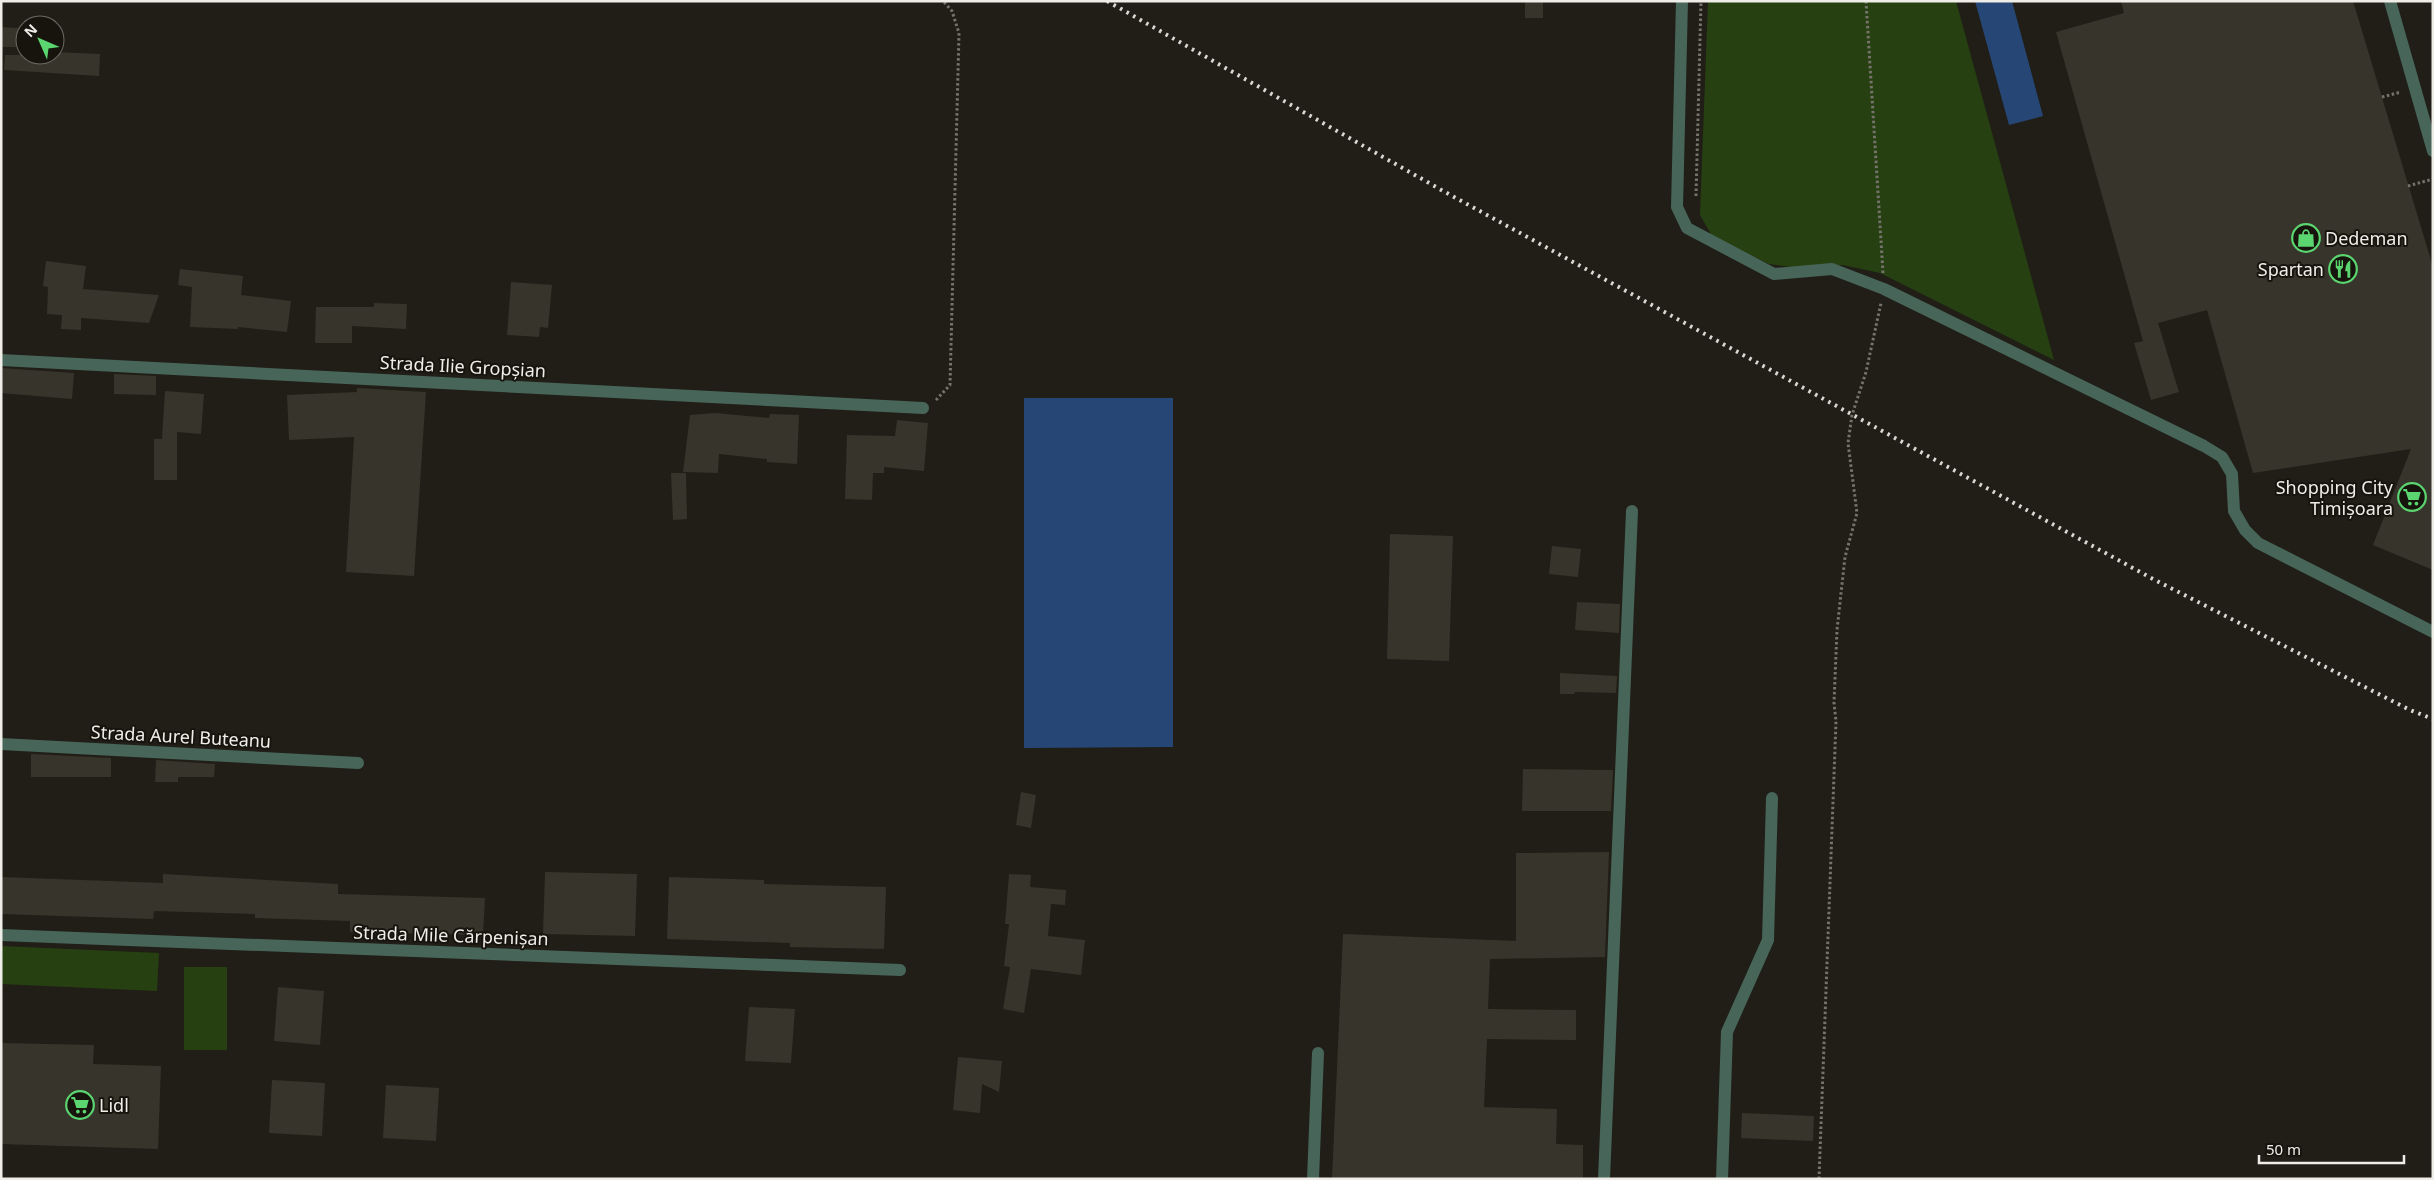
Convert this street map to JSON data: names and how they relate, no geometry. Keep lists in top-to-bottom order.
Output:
{
  "streets": {
    "street": ["Strada Ilie Gropșian", "Strada Aurel Buteanu", "Strada Mile Cărpenișan"]
  },
  "places": {
    "shop": ["Dedeman"],
    "restaurant": ["Spartan"],
    "supermarket": ["Shopping City Timișoara", "Lidl"]
  },
  "scale_bar": "50 m",
  "north": "top left"
}
